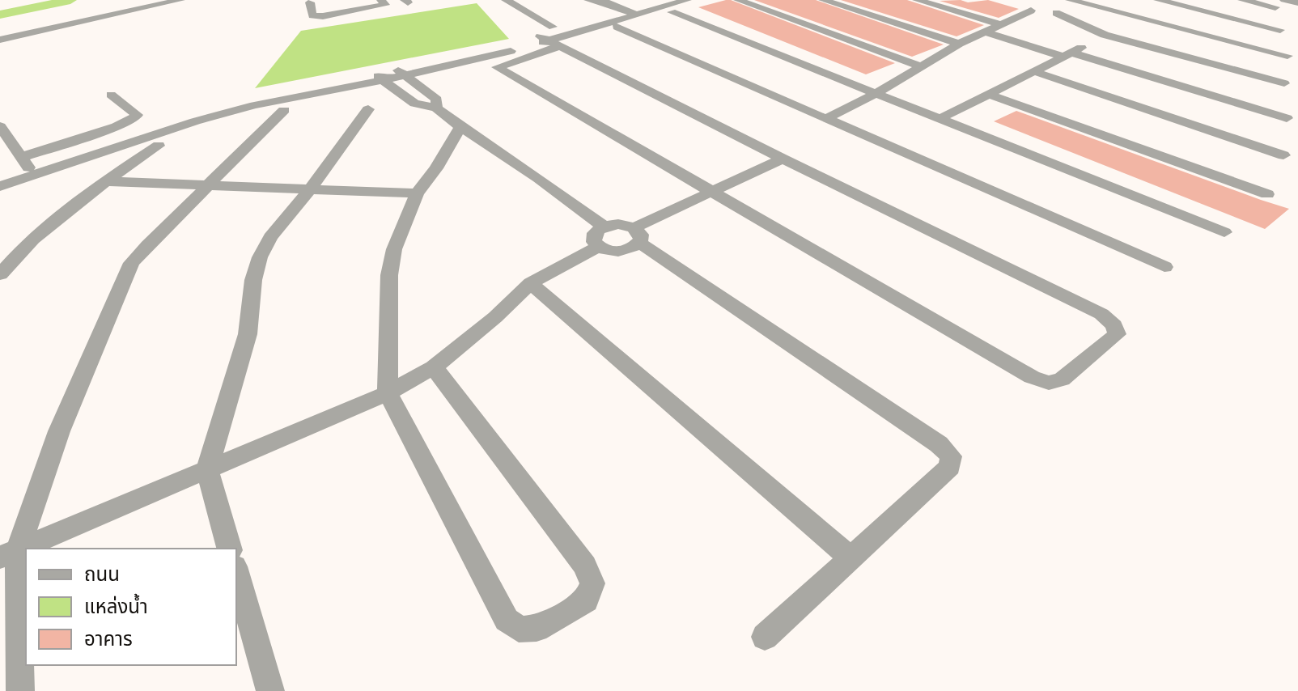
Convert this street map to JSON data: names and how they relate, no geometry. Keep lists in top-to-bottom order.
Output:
{
  "legend": ["ถนน", "แหล่งน้ำ", "อาคาร"]
}
